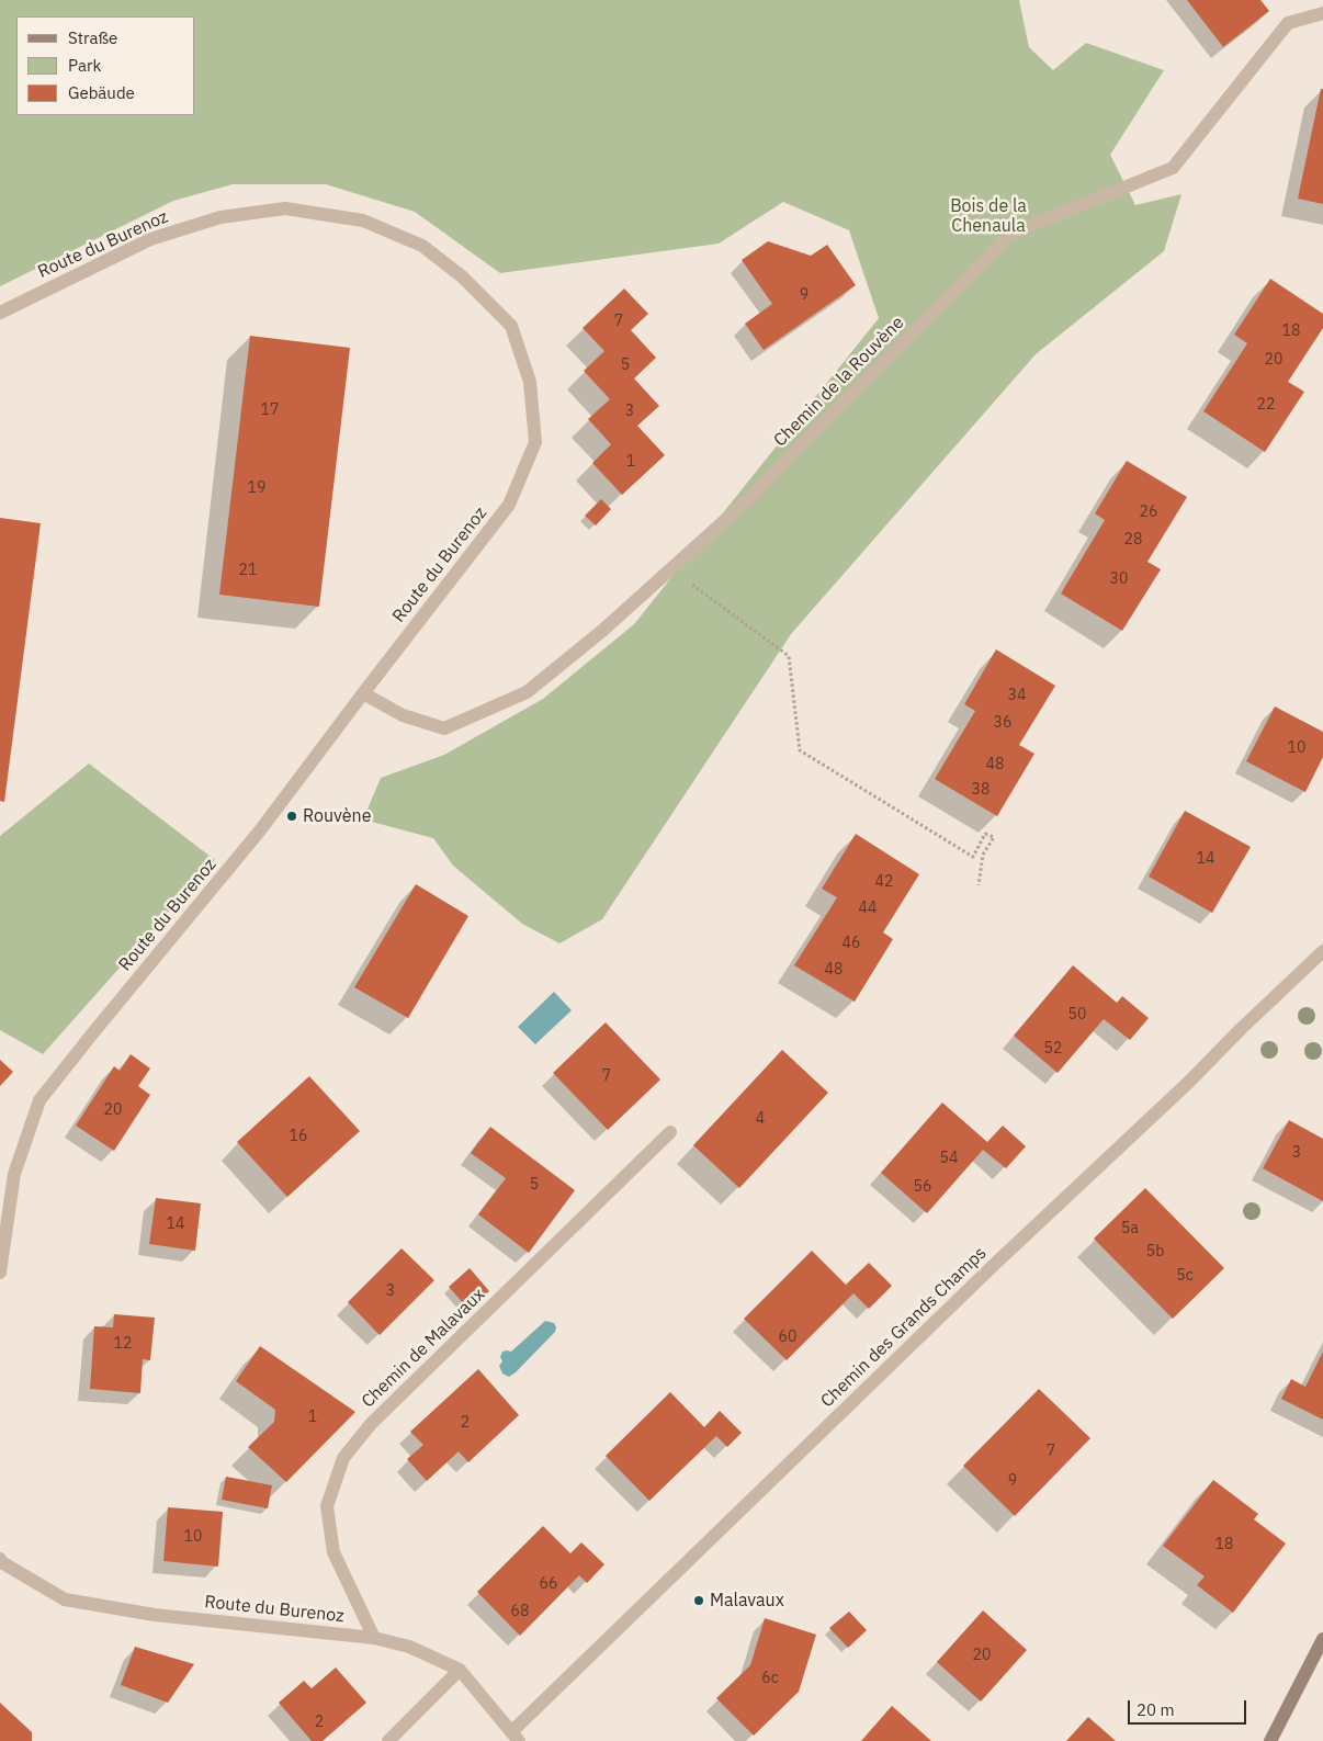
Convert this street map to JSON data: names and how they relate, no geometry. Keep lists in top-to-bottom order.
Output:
{
  "streets": {
    "street": [
      "Route du Burenoz",
      "Chemin de la Rouvène",
      "Chemin des Grands Champs",
      "Chemin de Malavaux"
    ]
  },
  "crossings": [
    ["Route du Burenoz", "Chemin de la Rouvène"],
    ["Route du Burenoz", "Chemin des Grands Champs"],
    ["Route du Burenoz", "Chemin de Malavaux"]
  ],
  "parks": ["Bois de la Chenaula"],
  "places": ["Rouvène", "Malavaux"],
  "house_numbers": [
    "9",
    "7",
    "18",
    "20",
    "5",
    "22",
    "17",
    "3",
    "1",
    "19",
    "26",
    "28",
    "21",
    "30",
    "34",
    "36",
    "10",
    "48",
    "38",
    "14",
    "42",
    "44",
    "46",
    "48",
    "50",
    "52",
    "7",
    "20",
    "4",
    "16",
    "3",
    "54",
    "5",
    "56",
    "14",
    "5a",
    "5b",
    "5c",
    "3",
    "60",
    "12",
    "1",
    "2",
    "7",
    "9",
    "10",
    "18",
    "66",
    "68",
    "20",
    "6c",
    "2"
  ],
  "legend": ["Straße", "Park", "Gebäude"],
  "scale_bar": "20 m"
}
